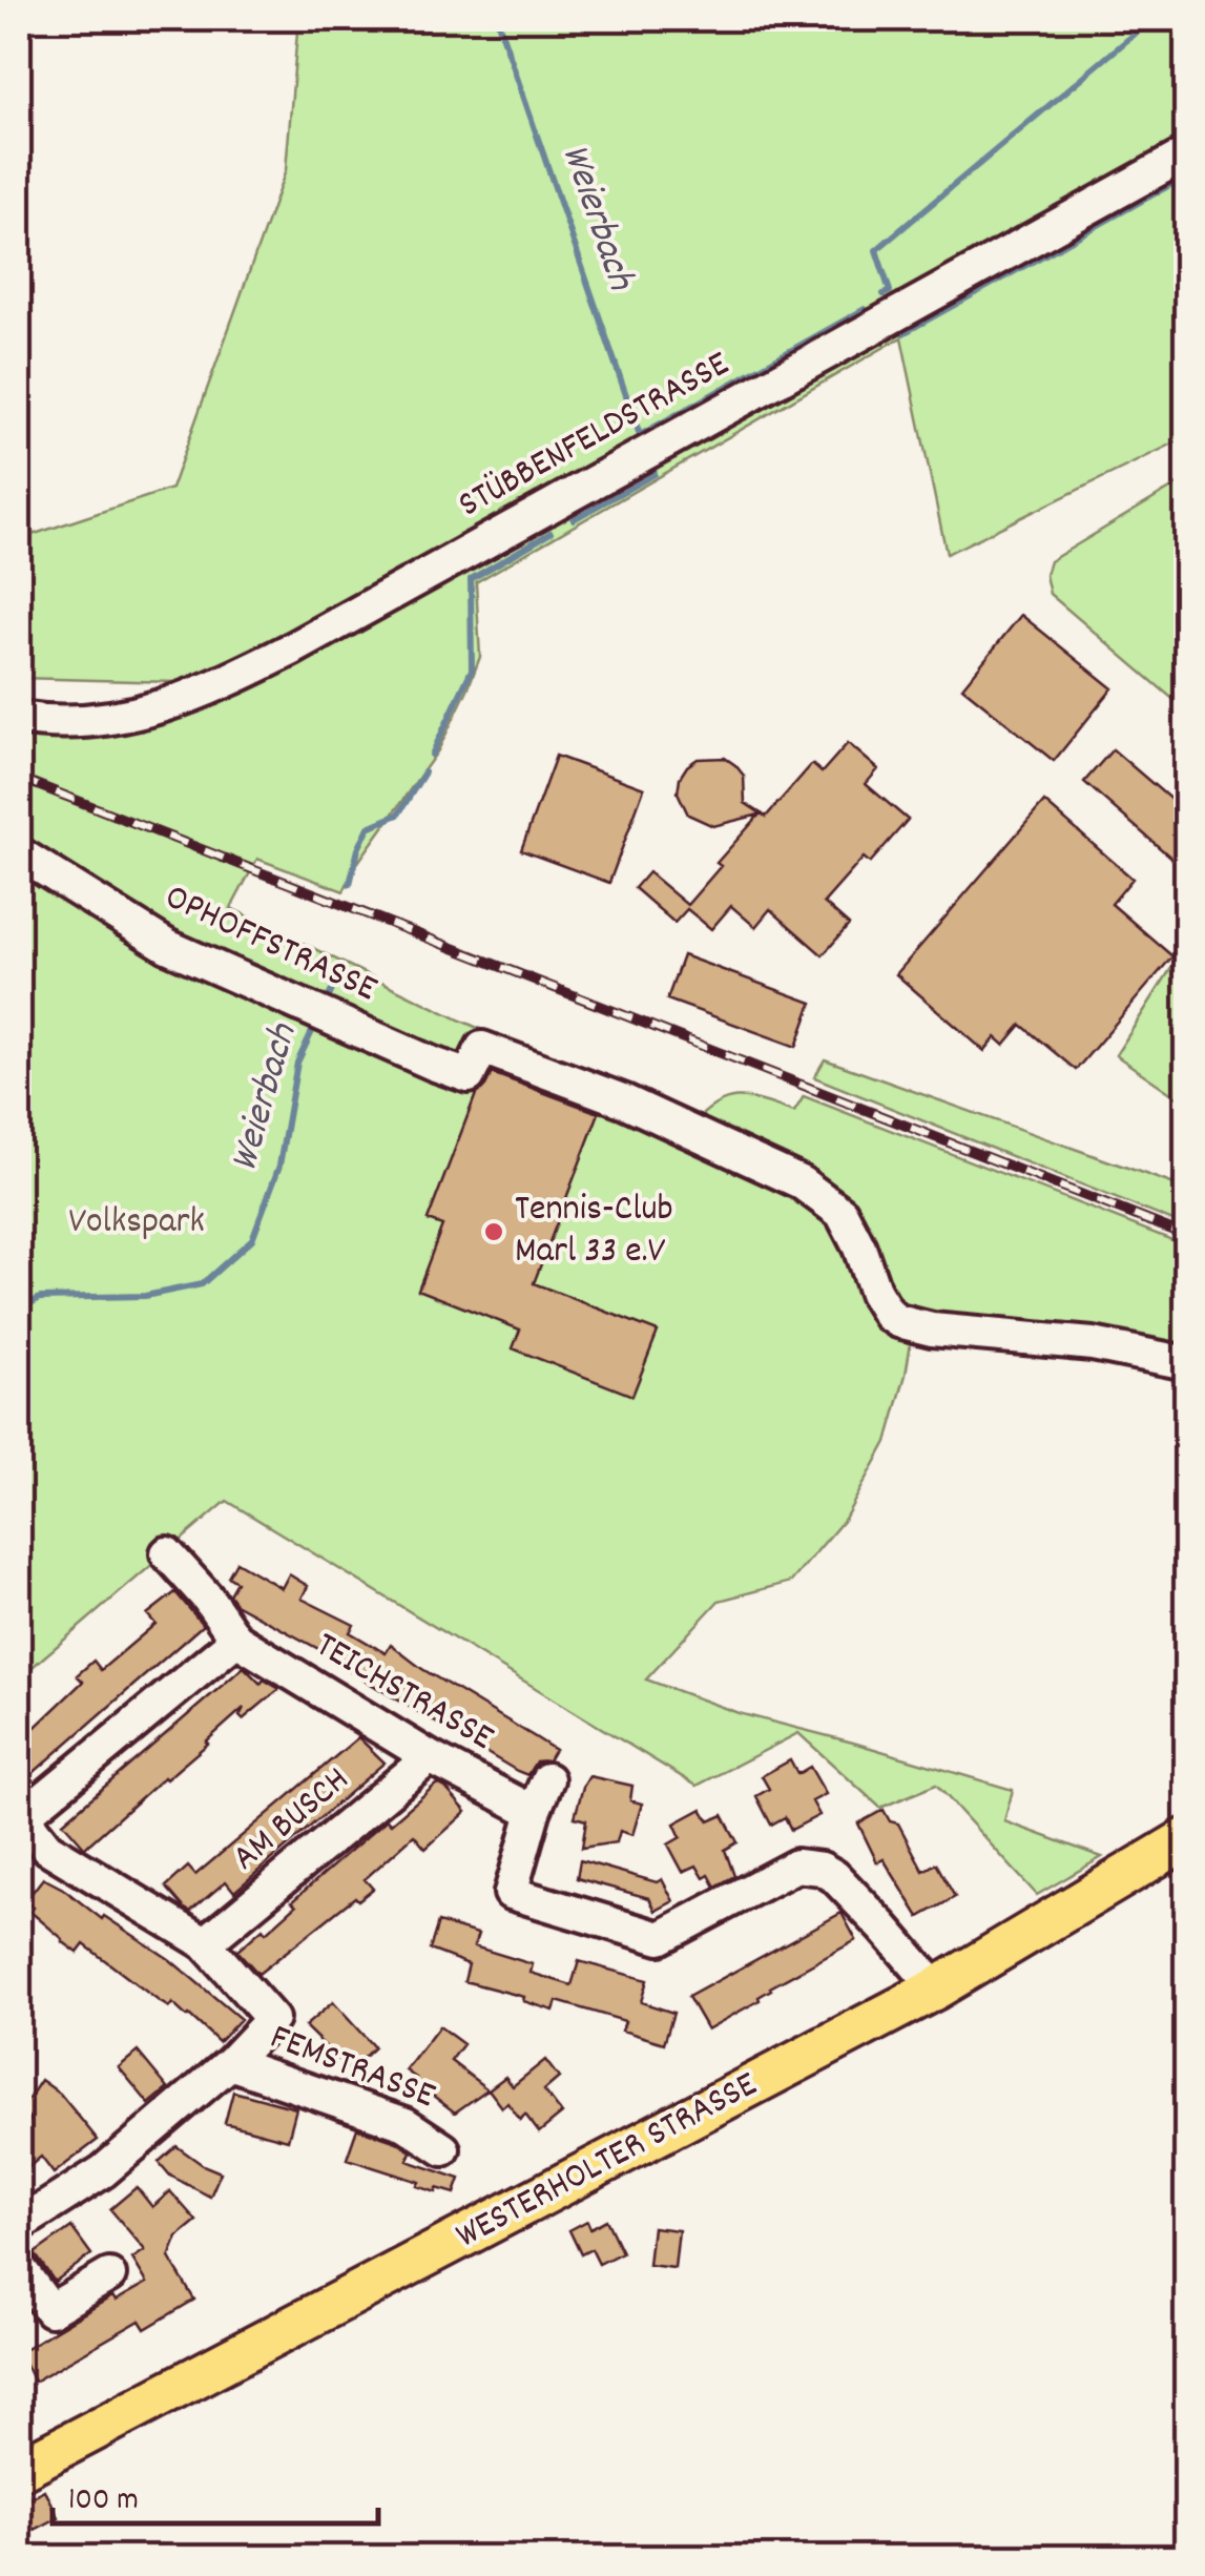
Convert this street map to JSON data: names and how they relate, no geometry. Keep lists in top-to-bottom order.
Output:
{
  "streets": {
    "main road": ["WESTERHOLTER STRASSE"],
    "street": [
      "STÜBBENFELDSTRASSE",
      "OPHOFFSTRASSE",
      "TEICHSTRASSE",
      "AM BUSCH",
      "FEMSTRASSE"
    ]
  },
  "crossings": [
    ["TEICHSTRASSE", "AM BUSCH"],
    ["AM BUSCH", "FEMSTRASSE"]
  ],
  "water": ["Weierbach"],
  "parks": ["Volkspark"],
  "places": ["Tennis-Club Marl 33 e.V"],
  "scale_bar": "100 m"
}
